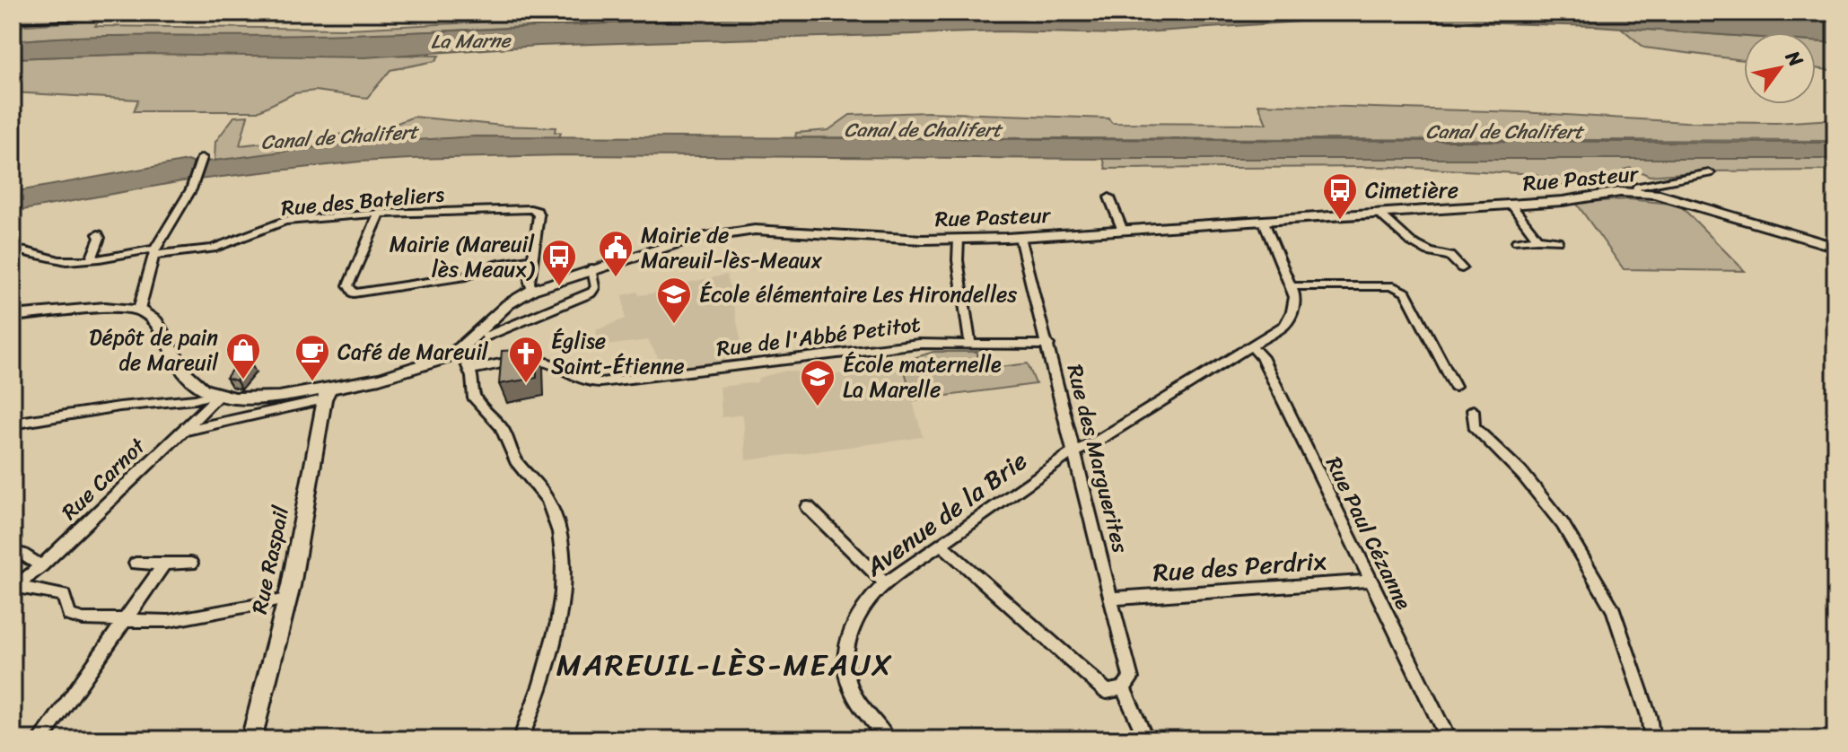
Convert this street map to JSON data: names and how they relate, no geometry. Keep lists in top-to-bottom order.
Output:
{
  "streets": {
    "street": [
      "Rue Pasteur",
      "Rue des Bateliers",
      "Rue de l'Abbé Petitot",
      "Rue des Marguerites",
      "Rue Carnot",
      "Avenue de la Brie",
      "Rue Paul Cézanne",
      "Rue Raspail",
      "Rue des Perdrix"
    ]
  },
  "crossings": [
    ["Rue Pasteur", "Rue des Marguerites"],
    ["Rue Pasteur", "Rue Carnot"],
    ["Rue Pasteur", "Rue Raspail"],
    ["Rue de l'Abbé Petitot", "Rue des Marguerites"],
    ["Rue des Marguerites", "Avenue de la Brie"],
    ["Rue des Marguerites", "Rue des Perdrix"],
    ["Avenue de la Brie", "Rue Paul Cézanne"],
    ["Rue Paul Cézanne", "Rue des Perdrix"]
  ],
  "districts": ["MAREUIL-LÈS-MEAUX"],
  "water": ["La Marne", "Canal de Chalifert"],
  "places": {
    "bus stop": ["Cimetière", "Mairie (Mareuil lès Meaux)"],
    "public building": ["Mairie de Mareuil-lès-Meaux"],
    "school or university": ["École élémentaire Les Hirondelles", "École maternelle La Marelle"],
    "shop": ["Dépôt de pain de Mareuil"],
    "cafe": ["Café de Mareuil"],
    "church": ["Église Saint-Étienne"]
  },
  "north": "top right"
}
